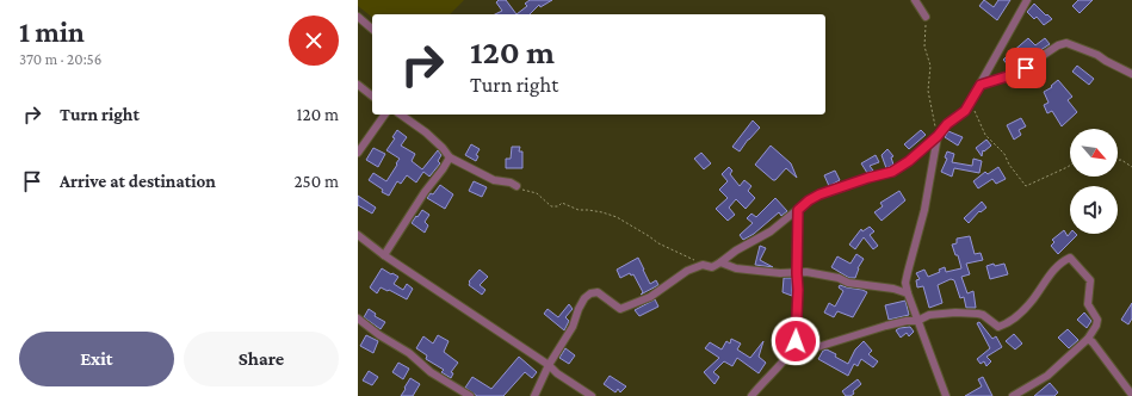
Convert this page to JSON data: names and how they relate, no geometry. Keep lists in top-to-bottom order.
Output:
{
  "north": "bottom right",
  "page": {
    "heading": ["1 min", "370 m · 20:56"],
    "turn": ["120 m", "Turn right"],
    "list": [
      {
        "name": "Turn right",
        "value": "120 m"
      },
      {
        "name": "Arrive at destination",
        "value": "250 m"
      }
    ],
    "buttons": ["Exit", "Share"]
  }
}
